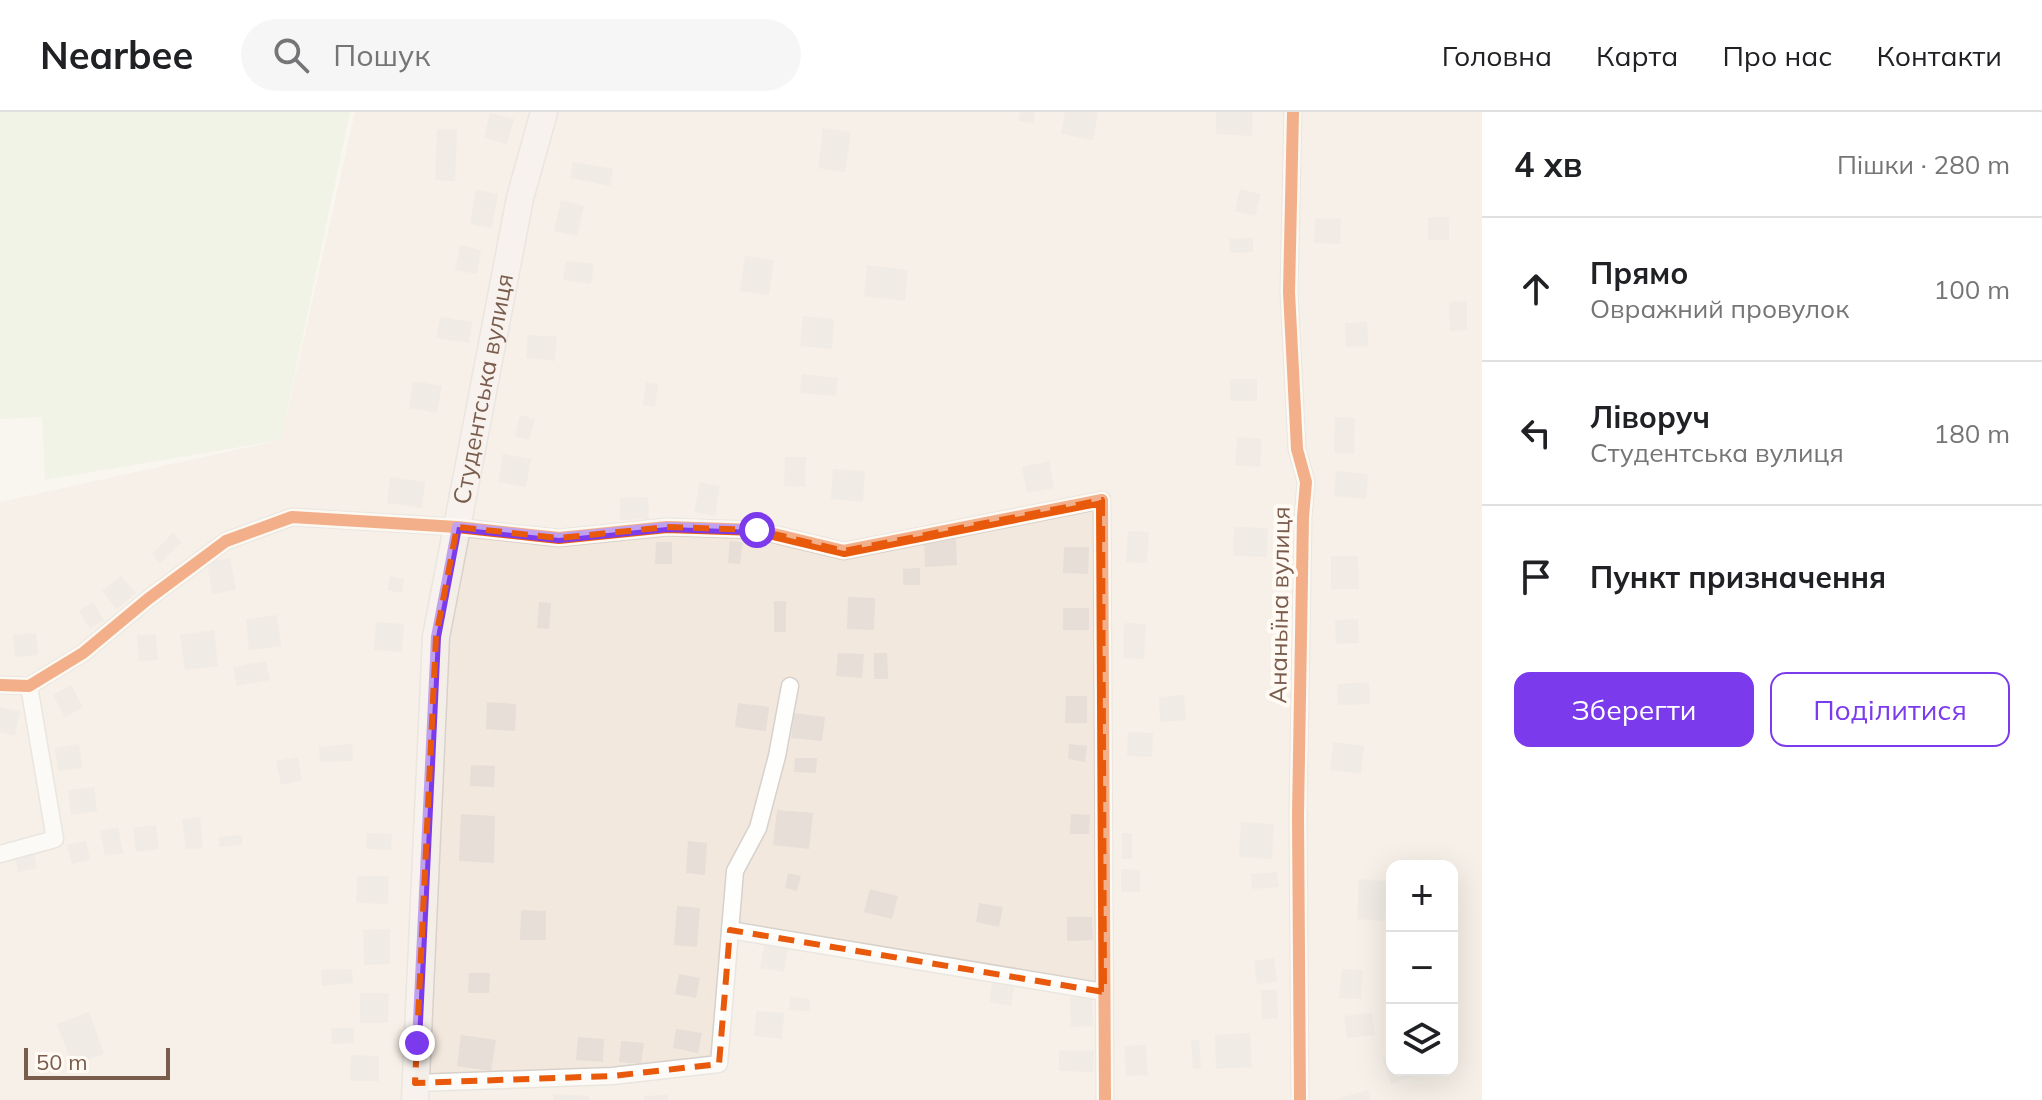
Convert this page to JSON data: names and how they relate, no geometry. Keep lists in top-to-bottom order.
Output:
{
  "streets": {
    "main road": ["Студентська вулиця"],
    "street": ["Ананьїна вулиця"]
  },
  "scale_bar": "50 m",
  "page": {
    "header": "Nearbee",
    "search": "Пошук",
    "nav": [
      "Головна",
      "Карта",
      "Про нас",
      "Контакти"
    ],
    "heading": ["4 хв", "Пішки · 280 m"],
    "list": [
      ["Прямо", "Овражний провулок", "100 m"],
      ["Ліворуч", "Студентська вулиця", "180 m"],
      "Пункт призначення"
    ],
    "buttons": ["Зберегти", "Поділитися"],
    "map_buttons": ["+", "−"],
    "scale": "50 m"
  }
}
